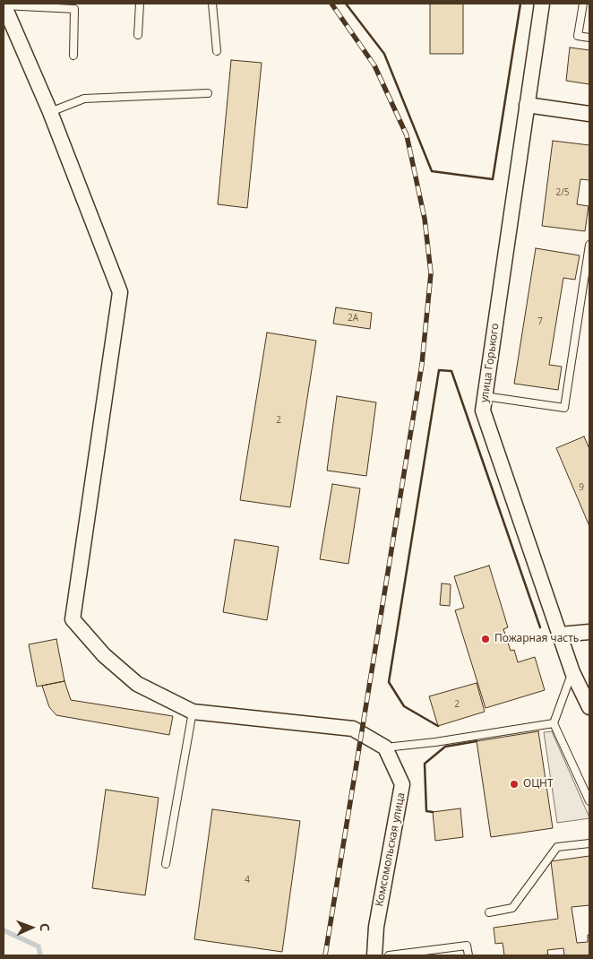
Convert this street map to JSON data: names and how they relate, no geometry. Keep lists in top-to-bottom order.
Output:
{
  "streets": {
    "street": ["улица Горького", "Комсомольская улица"]
  },
  "places": ["Пожарная часть", "ОЦНТ"],
  "house_numbers": [
    "2/5",
    "2А",
    "7",
    "2",
    "9",
    "2",
    "4"
  ],
  "north": "right"
}
